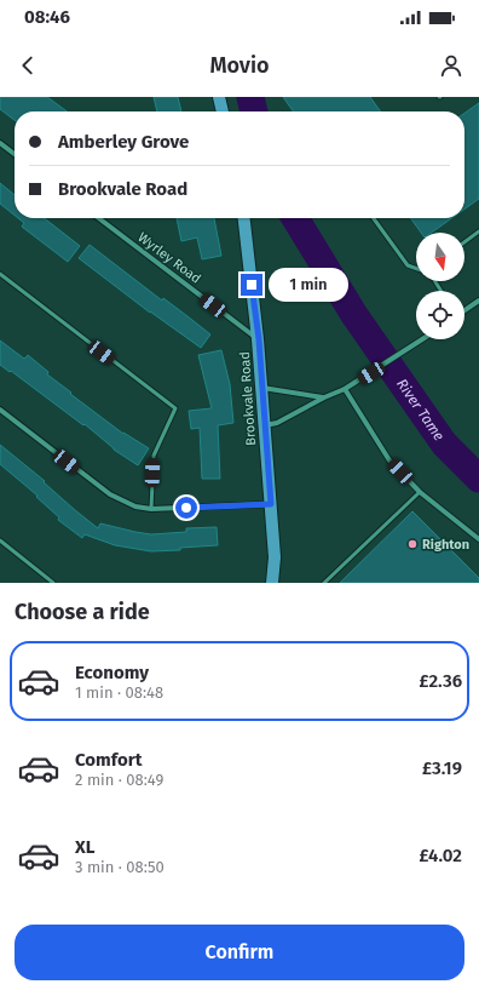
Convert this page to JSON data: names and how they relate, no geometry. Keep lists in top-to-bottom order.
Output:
{
  "streets": {
    "main road": ["Brookvale Road"],
    "street": ["Wyrley Road"]
  },
  "crossings": [
    ["Wyrley Road", "Brookvale Road"]
  ],
  "water": ["River Tame"],
  "places": ["Righton"],
  "north": "bottom",
  "page": {
    "status": "08:46",
    "header": "Movio",
    "banner": ["Amberley Grove", "Brookvale Road"],
    "bubble": "1 min",
    "heading": "Choose a ride",
    "list": [
      {
        "name": "Economy",
        "note": "1 min · 08:48",
        "value": "£2.36"
      },
      {
        "name": "Comfort",
        "note": "2 min · 08:49",
        "value": "£3.19"
      },
      {
        "name": "XL",
        "note": "3 min · 08:50",
        "value": "£4.02"
      }
    ],
    "buttons": "Confirm"
  }
}
